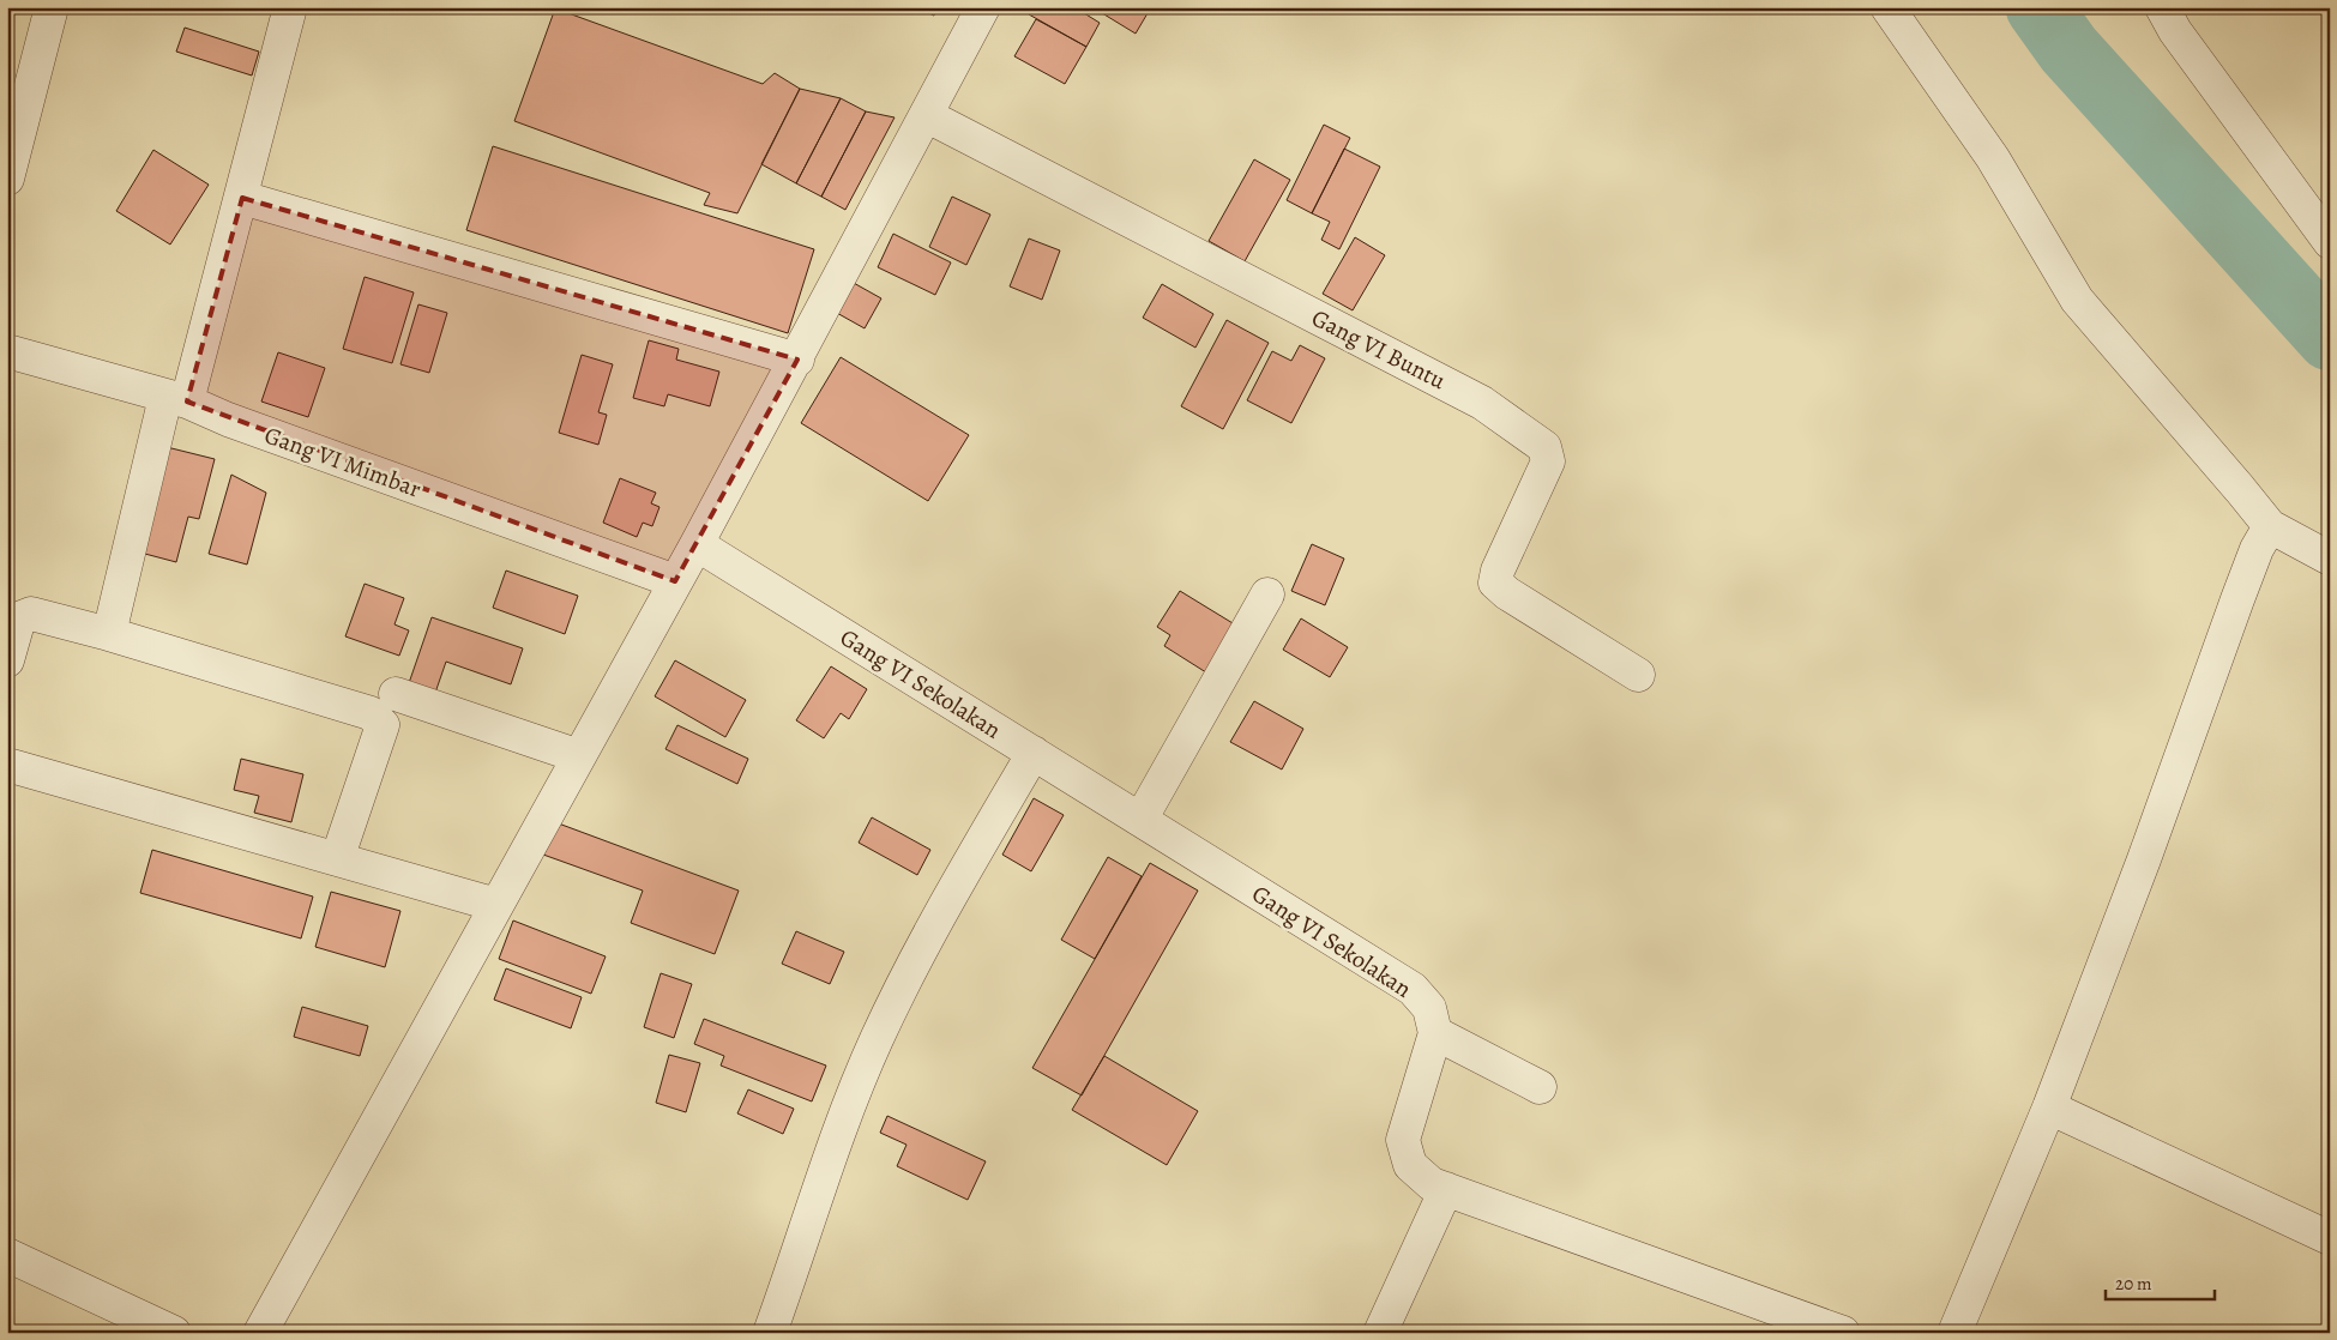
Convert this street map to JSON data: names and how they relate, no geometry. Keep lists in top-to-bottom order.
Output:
{
  "streets": {
    "street": ["Gang VI Buntu", "Gang VI Mimbar", "Gang VI Sekolakan"]
  },
  "scale_bar": "20 m"
}
